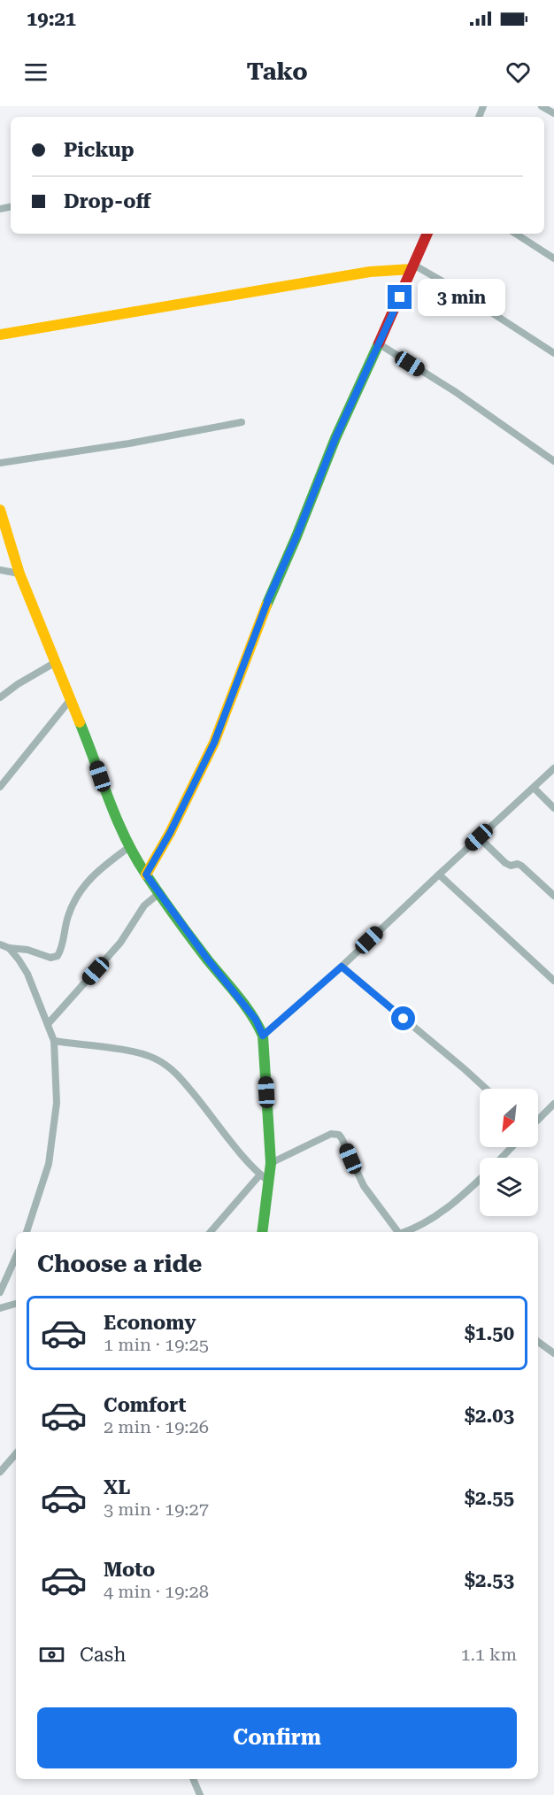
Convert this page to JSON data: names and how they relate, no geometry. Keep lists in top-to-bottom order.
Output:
{
  "north": "bottom left",
  "page": {
    "status": "19:21",
    "header": "Tako",
    "banner": ["Pickup", "Drop-off"],
    "bubble": "3 min",
    "heading": "Choose a ride",
    "list": [
      {
        "name": "Economy",
        "note": "1 min · 19:25",
        "value": "$1.50"
      },
      {
        "name": "Comfort",
        "note": "2 min · 19:26",
        "value": "$2.03"
      },
      {
        "name": "XL",
        "note": "3 min · 19:27",
        "value": "$2.55"
      },
      {
        "name": "Moto",
        "note": "4 min · 19:28",
        "value": "$2.53"
      }
    ],
    "pay": ["Cash", "1.1 km"],
    "buttons": "Confirm"
  }
}
